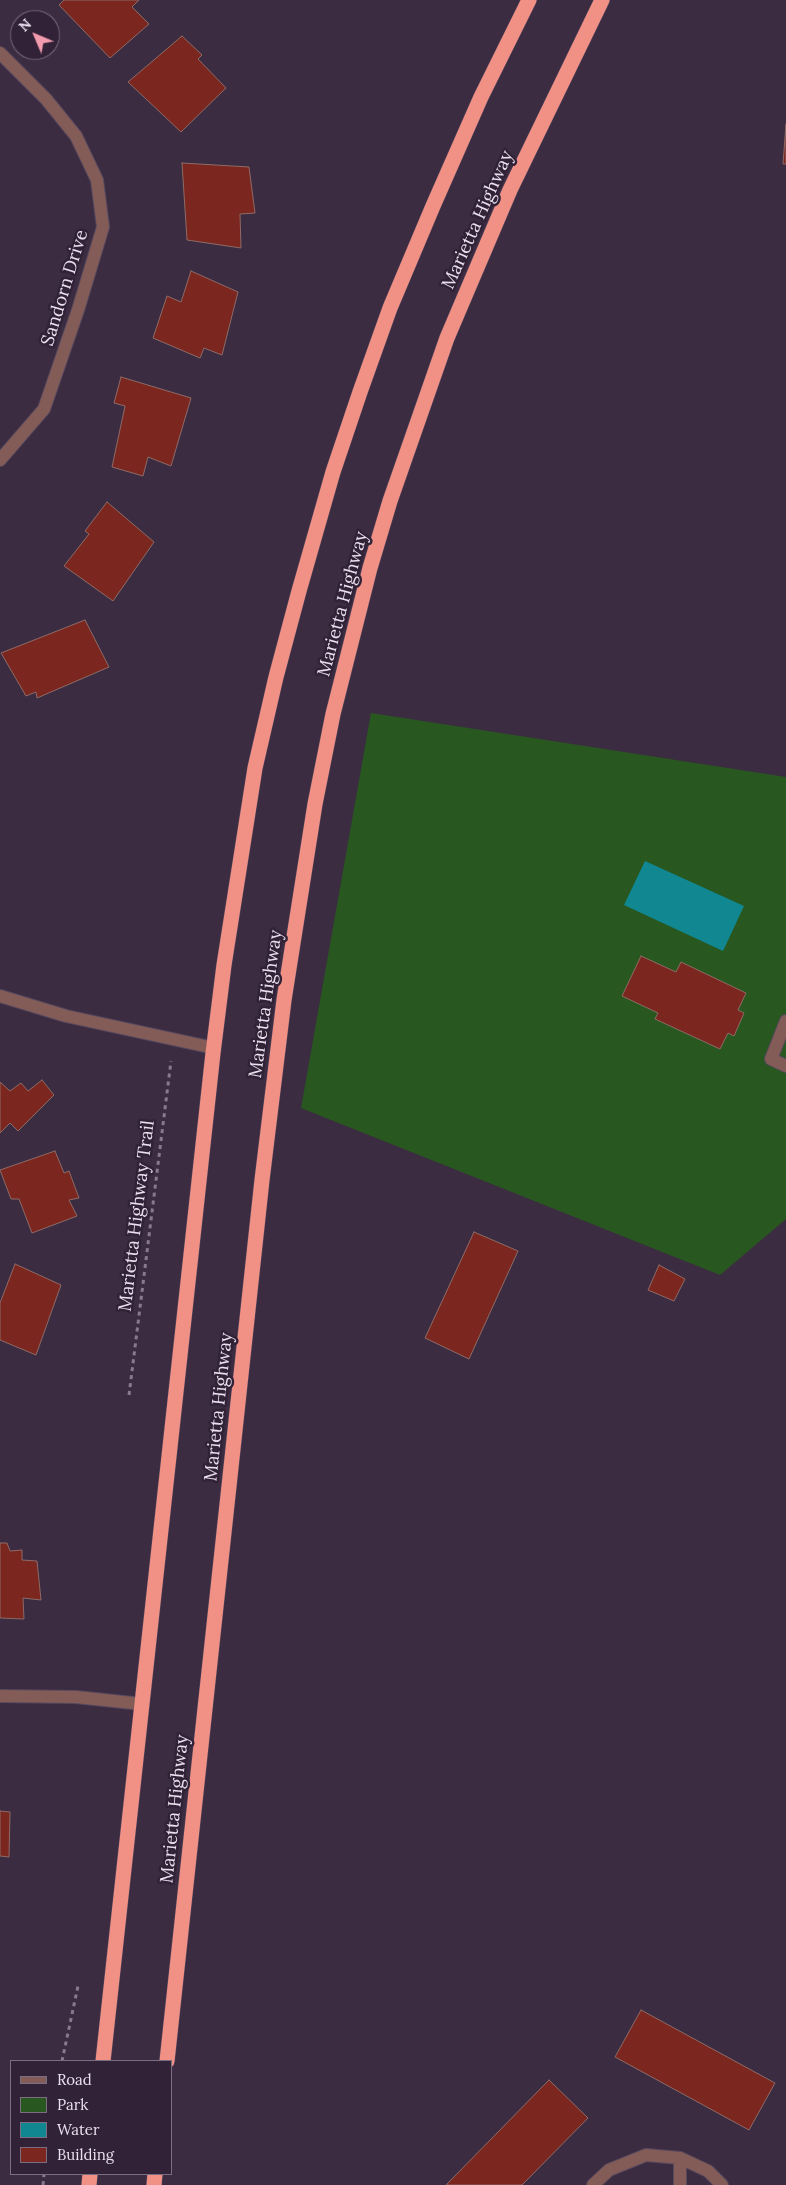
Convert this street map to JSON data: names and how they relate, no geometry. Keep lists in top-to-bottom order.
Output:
{
  "streets": {
    "highway": ["Marietta Highway"],
    "street": ["Sandorn Drive"],
    "path": ["Marietta Highway Trail"]
  },
  "legend": [
    "Road",
    "Park",
    "Water",
    "Building"
  ],
  "north": "top left"
}
